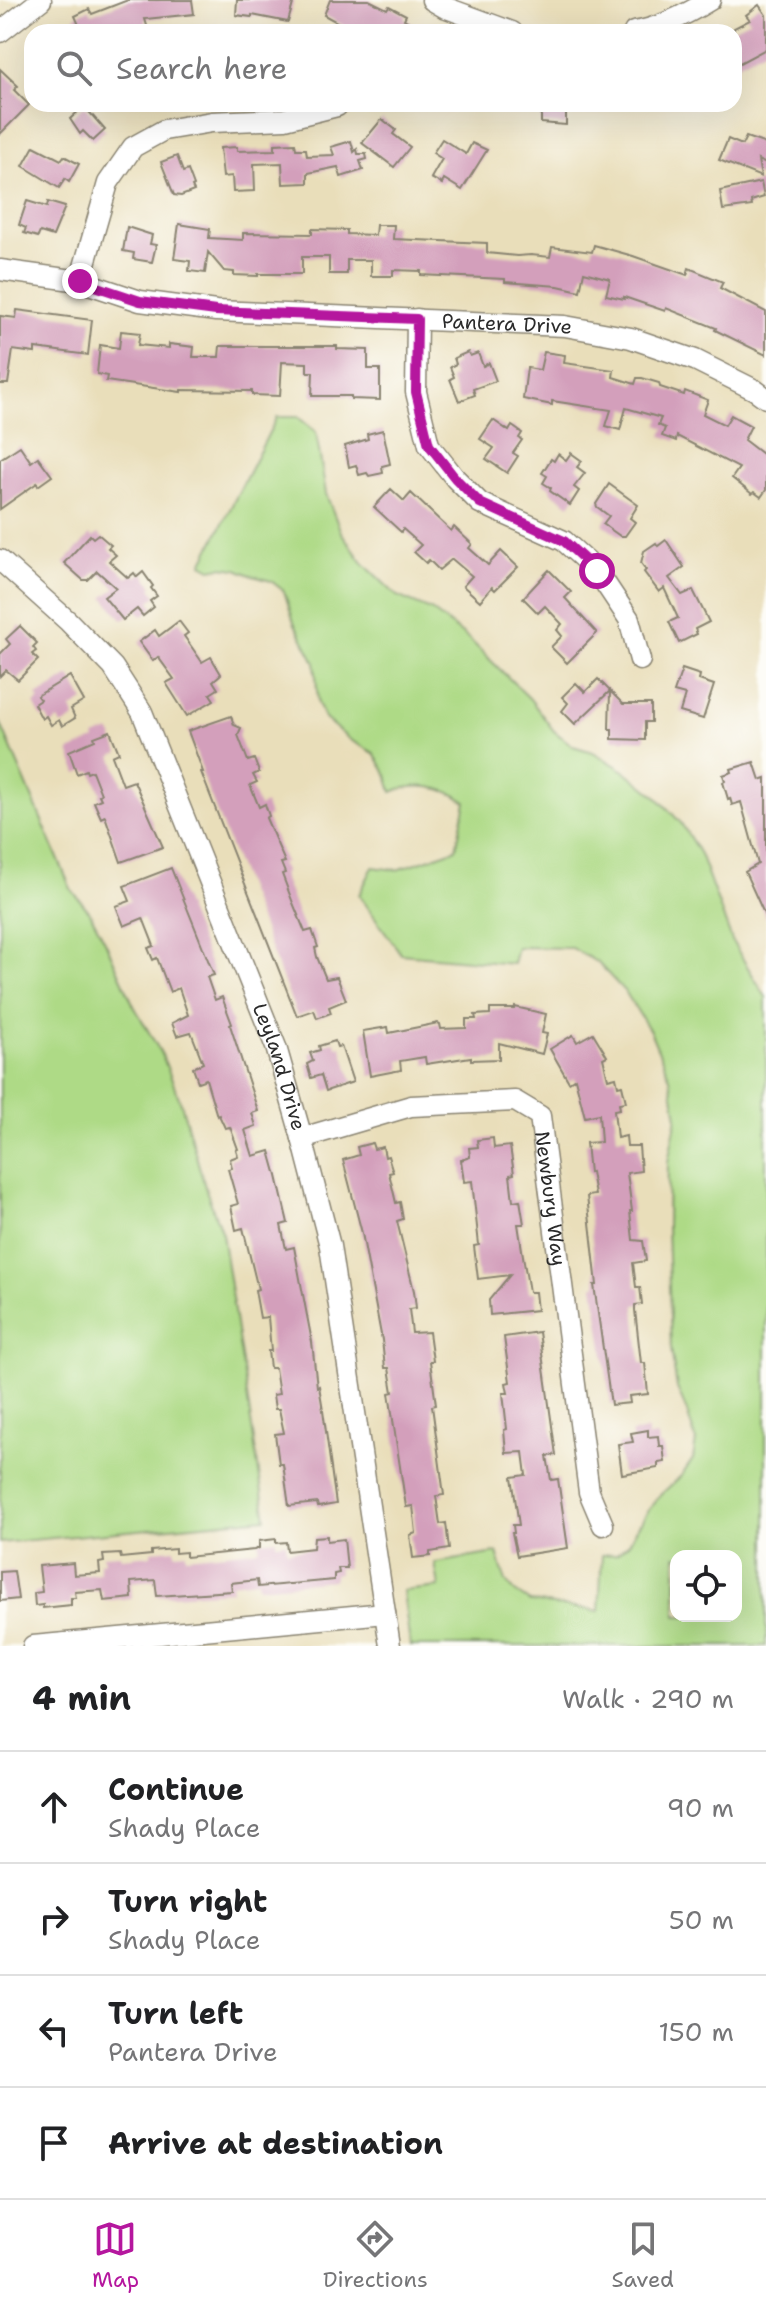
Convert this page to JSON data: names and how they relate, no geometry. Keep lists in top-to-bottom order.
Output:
{
  "streets": {
    "street": ["Pantera Drive", "Leyland Drive", "Newbury Way"]
  },
  "crossings": [
    ["Leyland Drive", "Newbury Way"]
  ],
  "page": {
    "search": "Search here",
    "heading": ["4 min", "Walk · 290 m"],
    "list": [
      ["Continue", "Shady Place", "90 m"],
      ["Turn right", "Shady Place", "50 m"],
      ["Turn left", "Pantera Drive", "150 m"],
      "Arrive at destination"
    ],
    "nav": ["Map", "Directions", "Saved"]
  }
}
